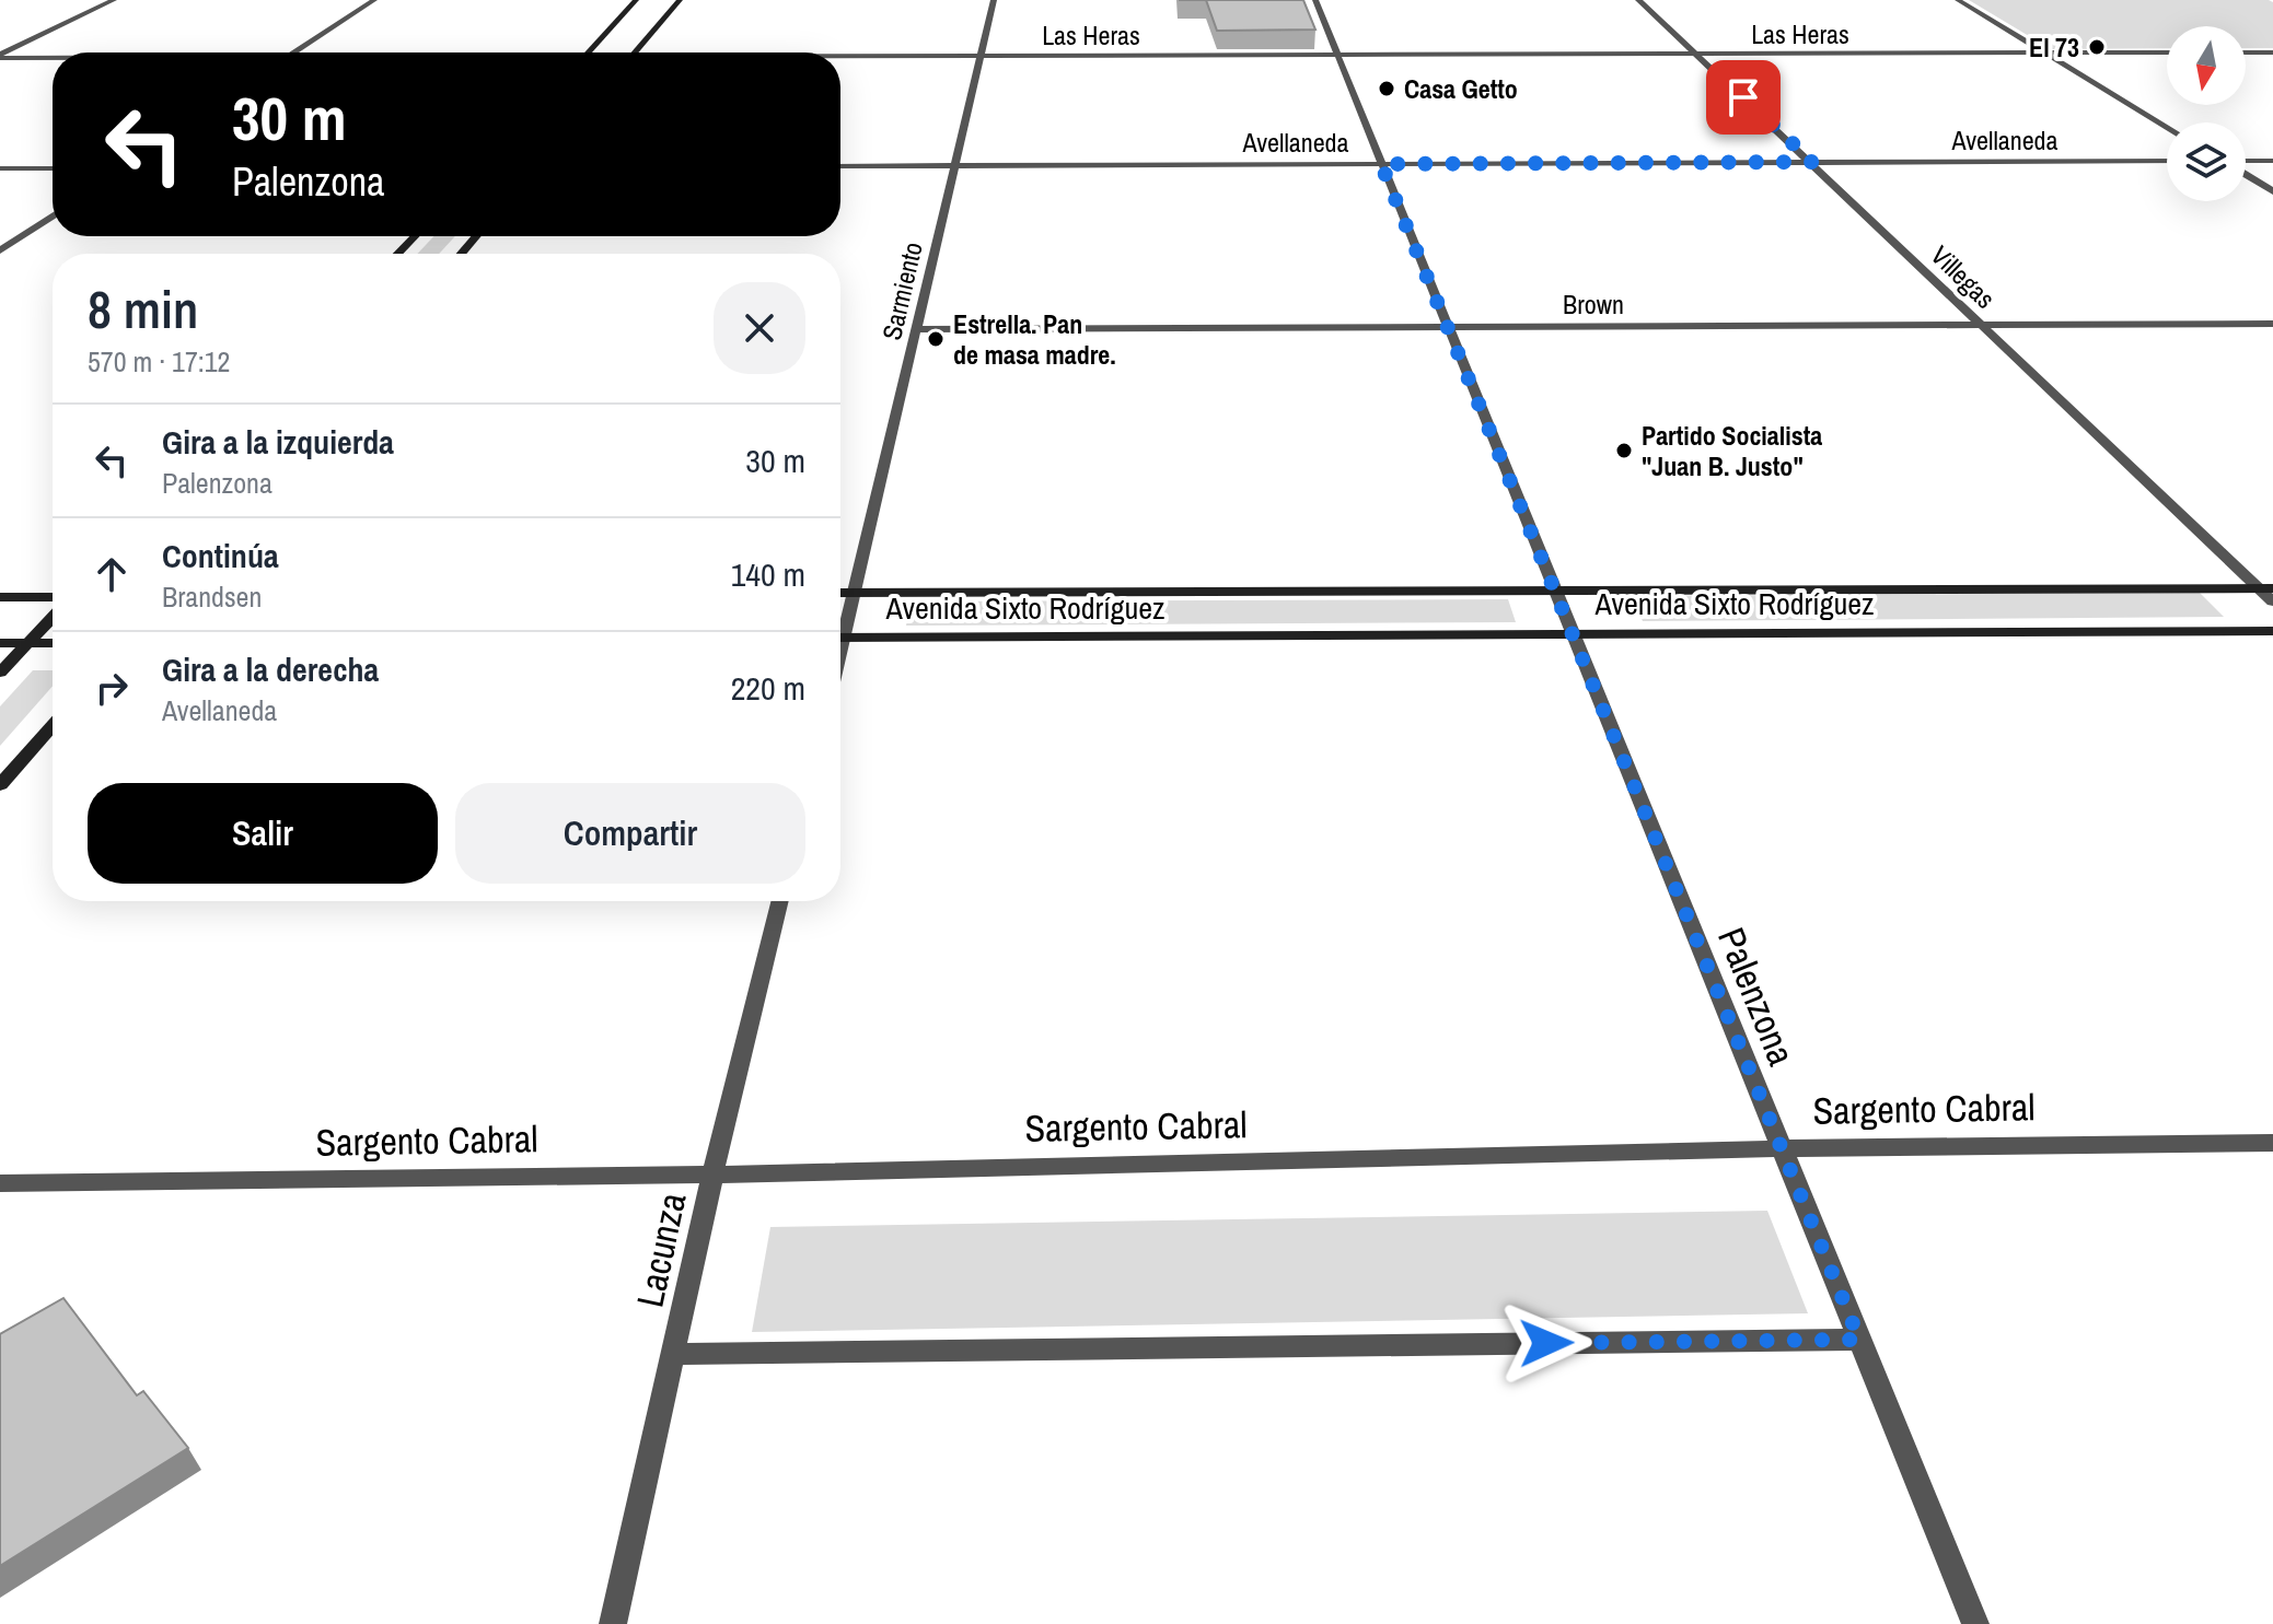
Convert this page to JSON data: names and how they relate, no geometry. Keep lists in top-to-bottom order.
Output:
{
  "streets": {
    "main road": ["Avenida Sixto Rodríguez"],
    "street": [
      "Las Heras",
      "Avellaneda",
      "Villegas",
      "Sarmiento",
      "Brown",
      "Palenzona",
      "Sargento Cabral",
      "Lacunza"
    ]
  },
  "crossings": [
    ["Las Heras", "Villegas"],
    ["Las Heras", "Sarmiento"],
    ["Las Heras", "Palenzona"],
    ["Avellaneda", "Villegas"],
    ["Avellaneda", "Sarmiento"],
    ["Avellaneda", "Palenzona"],
    ["Villegas", "Brown"],
    ["Villegas", "Avenida Sixto Rodríguez"],
    ["Sarmiento", "Brown"],
    ["Sarmiento", "Avenida Sixto Rodríguez"],
    ["Brown", "Palenzona"],
    ["Avenida Sixto Rodríguez", "Palenzona"],
    ["Palenzona", "Sargento Cabral"],
    ["Sargento Cabral", "Lacunza"]
  ],
  "places": [
    "El 73",
    "Casa Getto",
    "Estrella. Pan de masa madre.",
    "Partido Socialista \"Juan B. Justo\""
  ],
  "north": "bottom",
  "page": {
    "turn": ["30 m", "Palenzona"],
    "heading": ["8 min", "570 m · 17:12"],
    "list": [
      {
        "name": "Gira a la izquierda",
        "note": "Palenzona",
        "value": "30 m"
      },
      {
        "name": "Continúa",
        "note": "Brandsen",
        "value": "140 m"
      },
      {
        "name": "Gira a la derecha",
        "note": "Avellaneda",
        "value": "220 m"
      }
    ],
    "buttons": ["Salir", "Compartir"]
  }
}
